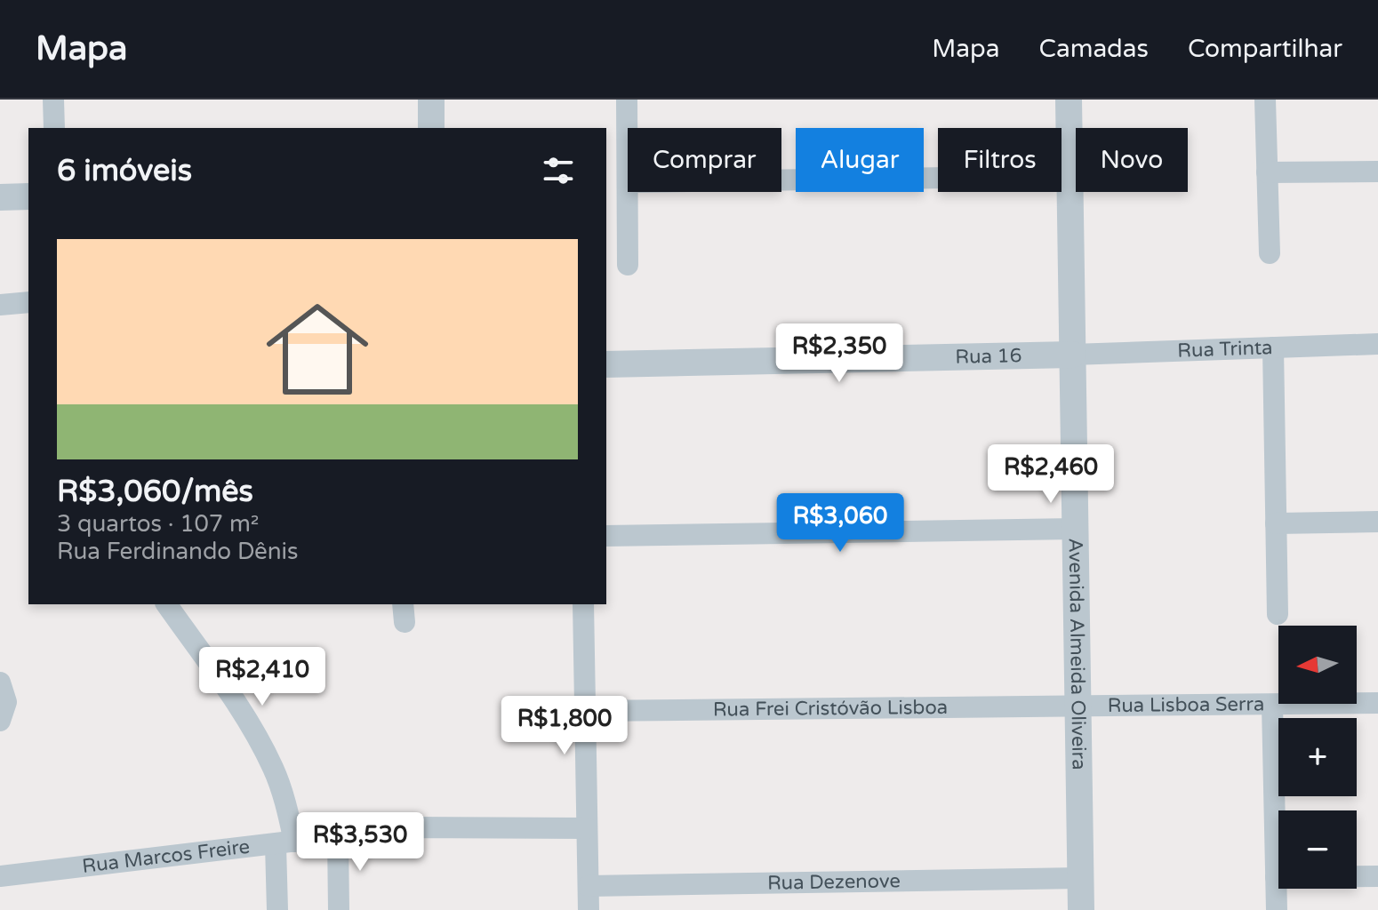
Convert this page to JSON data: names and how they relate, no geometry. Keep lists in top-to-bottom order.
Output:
{
  "streets": {
    "street": [
      "Rua Trinta",
      "Rua 16",
      "Avenida Almeida Oliveira",
      "Rua Lisboa Serra",
      "Rua Frei Cristóvão Lisboa",
      "Rua Marcos Freire",
      "Rua Dezenove"
    ]
  },
  "crossings": [
    ["Rua Trinta", "Rua 16"],
    ["Rua Trinta", "Avenida Almeida Oliveira"],
    ["Rua 16", "Avenida Almeida Oliveira"],
    ["Avenida Almeida Oliveira", "Rua Lisboa Serra"],
    ["Avenida Almeida Oliveira", "Rua Frei Cristóvão Lisboa"],
    ["Avenida Almeida Oliveira", "Rua Dezenove"],
    ["Rua Lisboa Serra", "Rua Frei Cristóvão Lisboa"]
  ],
  "north": "left",
  "page": {
    "header": "Mapa",
    "nav": ["Mapa", "Camadas", "Compartilhar"],
    "chip": [
      "Comprar",
      "Alugar",
      "Filtros",
      "Novo"
    ],
    "heading": "6 imóveis",
    "list": [
      {
        "name": "R$3,060/mês",
        "note": "3 quartos · 107 m² · Rua Ferdinando Dênis"
      }
    ],
    "price": [
      "R$2,350",
      "R$2,460",
      "R$3,060",
      "R$2,410",
      "R$1,800",
      "R$3,530"
    ],
    "map_buttons": ["+", "−"]
  }
}
